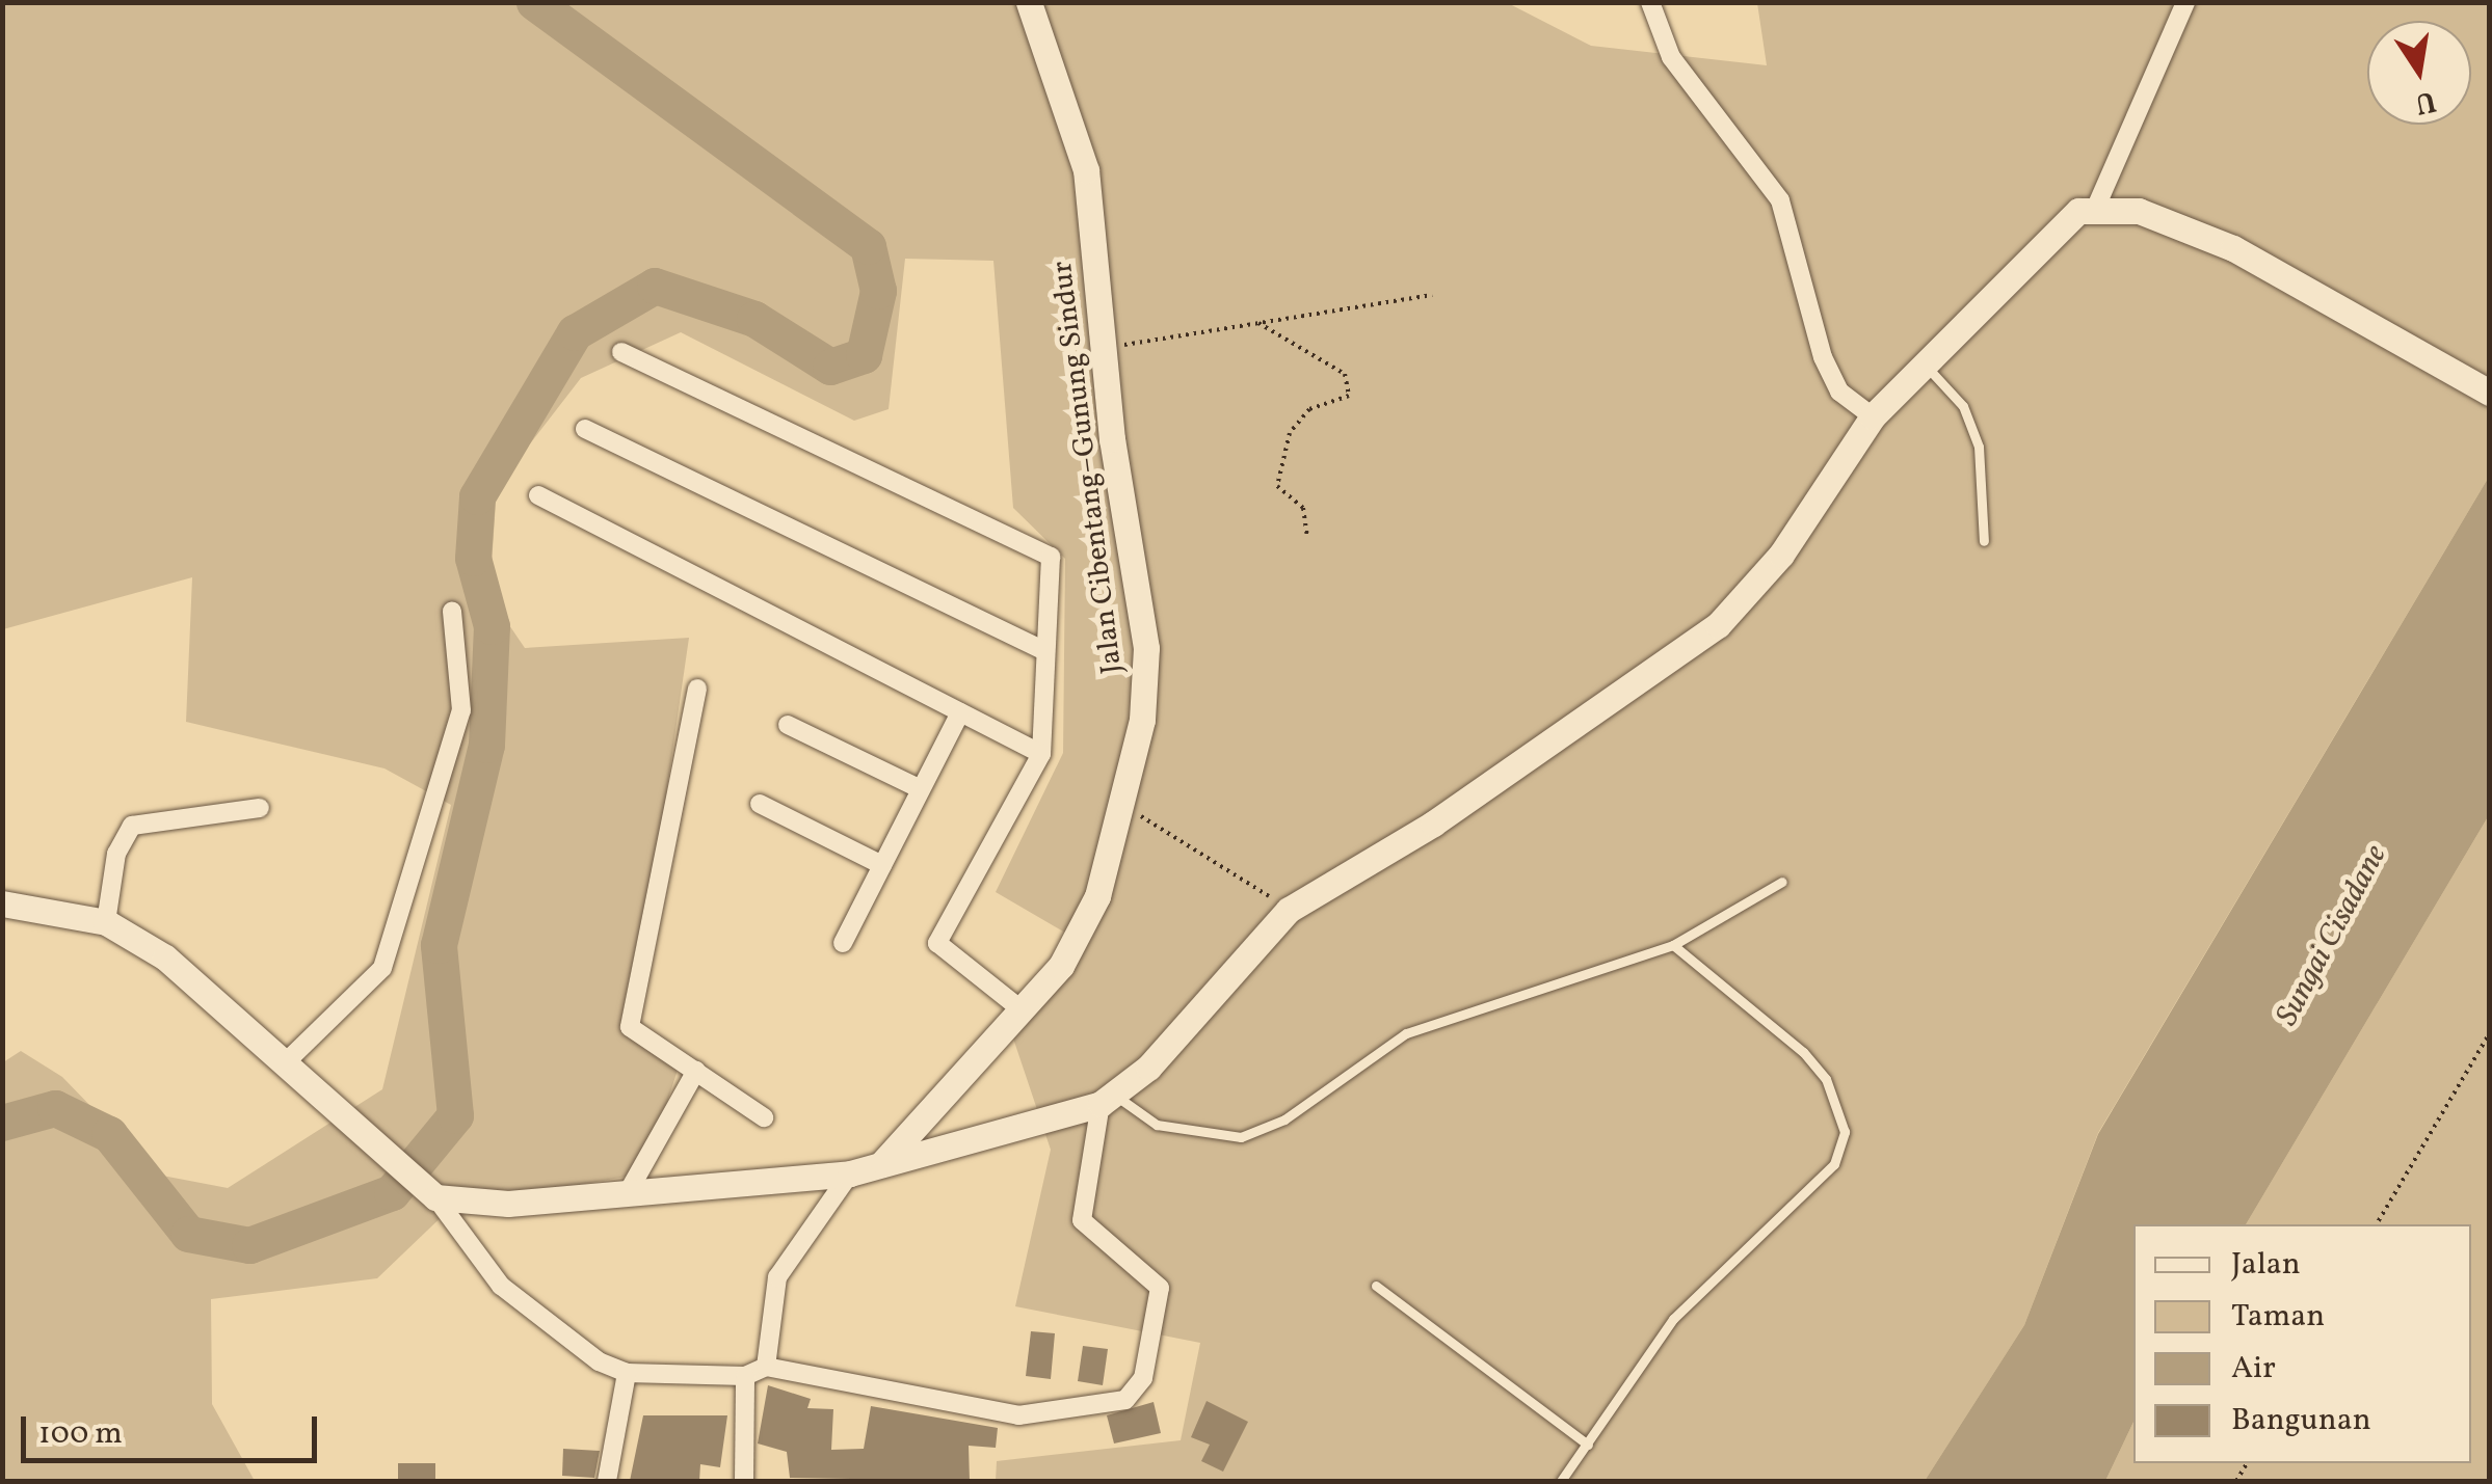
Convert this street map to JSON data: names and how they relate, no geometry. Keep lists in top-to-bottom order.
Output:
{
  "streets": {
    "main road": ["Jalan Cibentang–Gunung Sindur"]
  },
  "water": ["Sungai Cisadane"],
  "legend": [
    "Jalan",
    "Taman",
    "Air",
    "Bangunan"
  ],
  "scale_bar": "100 m",
  "north": "bottom"
}
